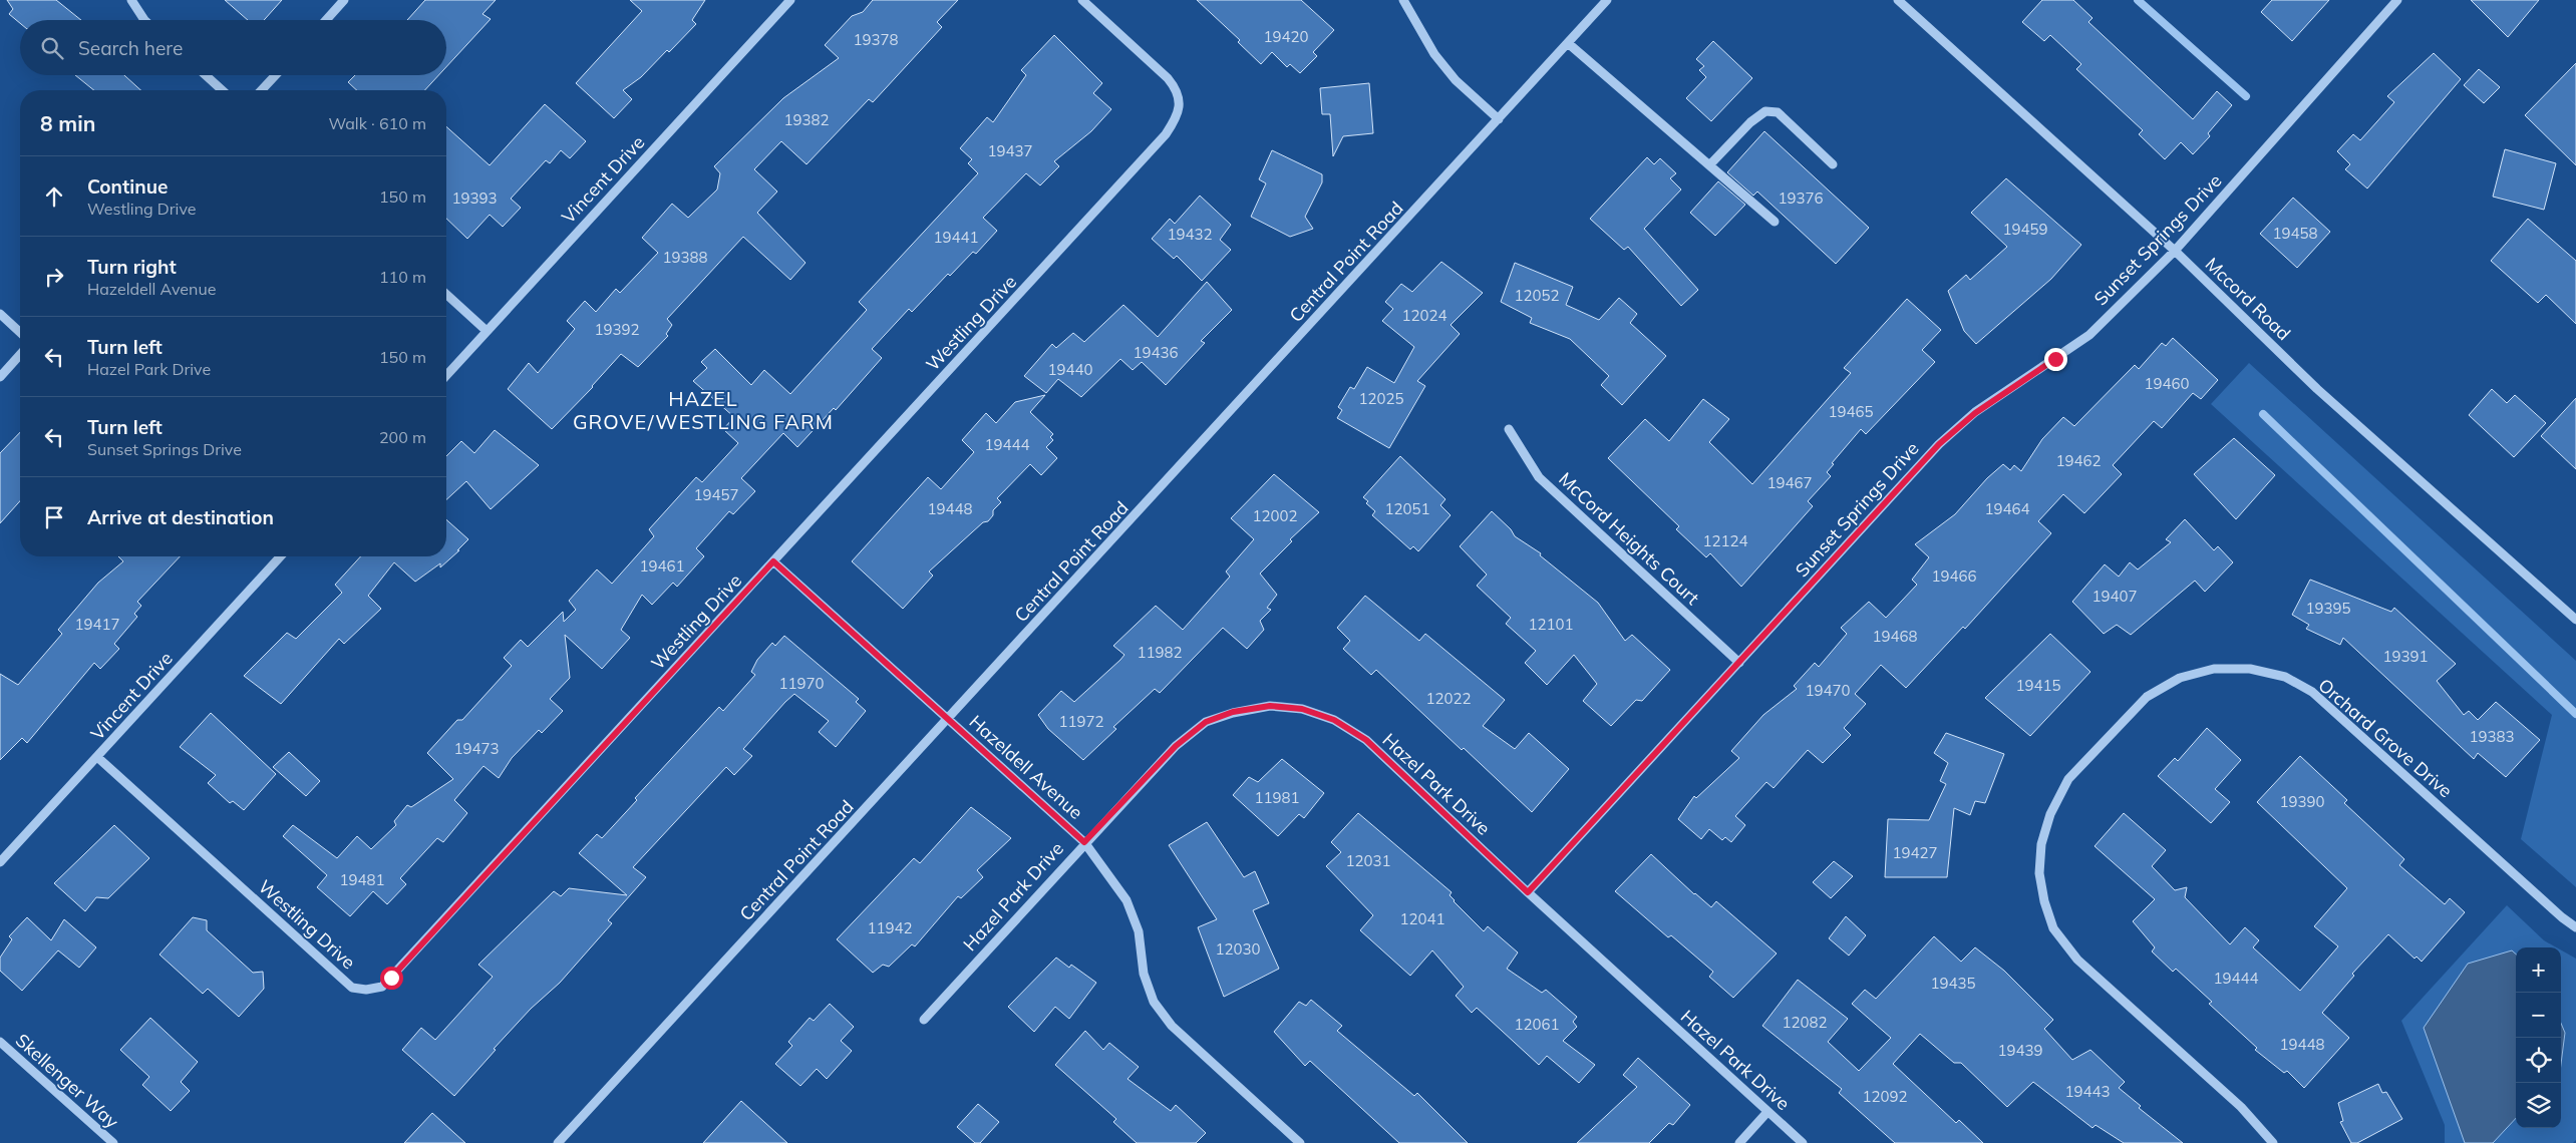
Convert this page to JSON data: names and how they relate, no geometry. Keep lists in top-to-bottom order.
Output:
{
  "streets": {
    "street": [
      "Vincent Drive",
      "Sunset Springs Drive",
      "Central Point Road",
      "Mccord Road",
      "Westling Drive",
      "McCord Heights Court",
      "Orchard Grove Drive",
      "Hazeldell Avenue",
      "Hazel Park Drive",
      "Skellenger Way"
    ]
  },
  "crossings": [
    ["Vincent Drive", "Westling Drive"],
    ["Sunset Springs Drive", "Mccord Road"],
    ["Sunset Springs Drive", "McCord Heights Court"],
    ["Sunset Springs Drive", "Hazel Park Drive"],
    ["Central Point Road", "Hazeldell Avenue"],
    ["Westling Drive", "Hazeldell Avenue"],
    ["Hazeldell Avenue", "Hazel Park Drive"]
  ],
  "districts": ["HAZEL GROVE/WESTLING FARM"],
  "house_numbers": [
    "19420",
    "19378",
    "19382",
    "19437",
    "19393",
    "19376",
    "19459",
    "19458",
    "19432",
    "19441",
    "19388",
    "12052",
    "12024",
    "19392",
    "19436",
    "19440",
    "19460",
    "12025",
    "19465",
    "19444",
    "19462",
    "19467",
    "19457",
    "19448",
    "12051",
    "19464",
    "12002",
    "12124",
    "19461",
    "19466",
    "19407",
    "19395",
    "19417",
    "12101",
    "19468",
    "11982",
    "19391",
    "11970",
    "19415",
    "19470",
    "12022",
    "11972",
    "19383",
    "19473",
    "11981",
    "19390",
    "19427",
    "12031",
    "19481",
    "12041",
    "11942",
    "12030",
    "19444",
    "19435",
    "12082",
    "12061",
    "19448",
    "19439",
    "19443",
    "12092"
  ],
  "page": {
    "search": "Search here",
    "heading": ["8 min", "Walk · 610 m"],
    "list": [
      ["Continue", "Westling Drive", "150 m"],
      ["Turn right", "Hazeldell Avenue", "110 m"],
      ["Turn left", "Hazel Park Drive", "150 m"],
      ["Turn left", "Sunset Springs Drive", "200 m"],
      "Arrive at destination"
    ],
    "map_buttons": ["+", "−"]
  }
}
